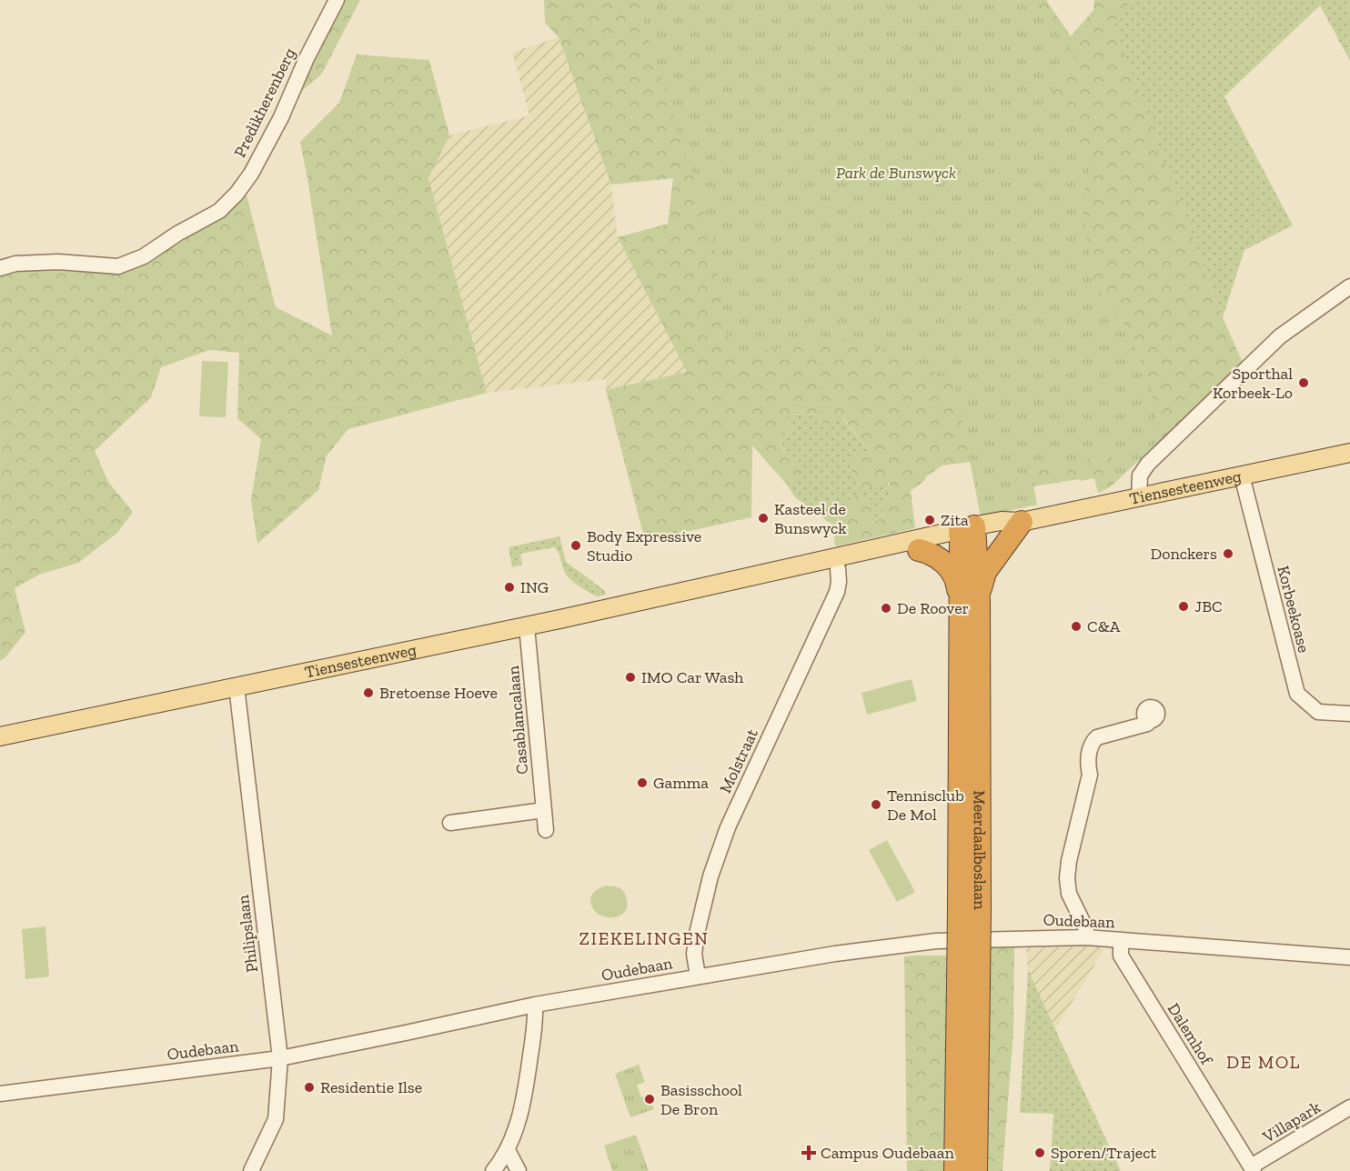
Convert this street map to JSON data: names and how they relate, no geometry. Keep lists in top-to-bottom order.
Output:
{
  "streets": {
    "highway": ["Meerdaalboslaan"],
    "main road": ["Tiensesteenweg"],
    "street": [
      "Predikherenberg",
      "Korbeekoase",
      "Casablancalaan",
      "Molstraat",
      "Oudebaan",
      "Philipslaan",
      "Dalemhof",
      "Villapark"
    ]
  },
  "crossings": [
    ["Tiensesteenweg", "Korbeekoase"],
    ["Tiensesteenweg", "Casablancalaan"],
    ["Tiensesteenweg", "Molstraat"],
    ["Tiensesteenweg", "Meerdaalboslaan"],
    ["Tiensesteenweg", "Philipslaan"],
    ["Molstraat", "Oudebaan"],
    ["Oudebaan", "Philipslaan"],
    ["Oudebaan", "Dalemhof"],
    ["Dalemhof", "Villapark"]
  ],
  "districts": ["ZIEKELINGEN", "DE MOL"],
  "parks": ["Park de Bunswyck"],
  "places": {
    "other": [
      "Sporthal Korbeek-Lo",
      "Kasteel de Bunswyck",
      "Zita",
      "Body Expressive Studio",
      "Donckers",
      "ING",
      "JBC",
      "De Roover",
      "C&A",
      "IMO Car Wash",
      "Bretoense Hoeve",
      "Gamma",
      "Tennisclub De Mol",
      "Residentie Ilse",
      "Basisschool De Bron",
      "Sporen/Traject"
    ],
    "health": ["Campus Oudebaan"]
  }
}
